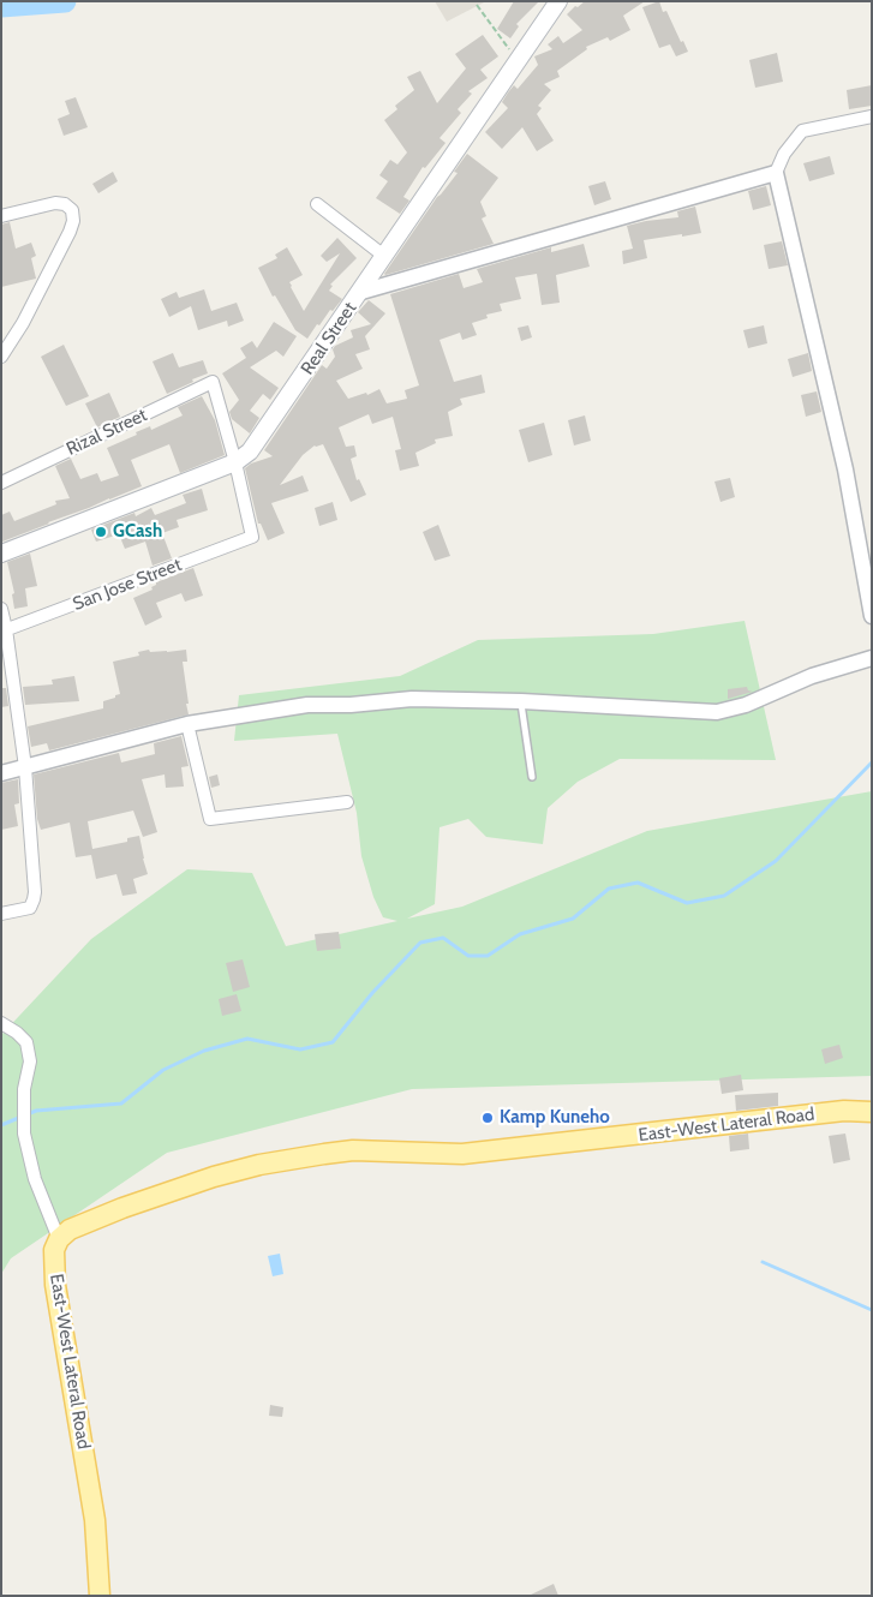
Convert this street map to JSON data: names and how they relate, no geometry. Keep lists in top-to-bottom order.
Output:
{
  "streets": {
    "main road": ["Real Street", "East-West Lateral Road"],
    "street": ["Rizal Street", "San Jose Street"]
  },
  "crossings": [
    ["Real Street", "Rizal Street"],
    ["Real Street", "San Jose Street"],
    ["Rizal Street", "San Jose Street"]
  ],
  "places": ["GCash", "Kamp Kuneho"]
}
